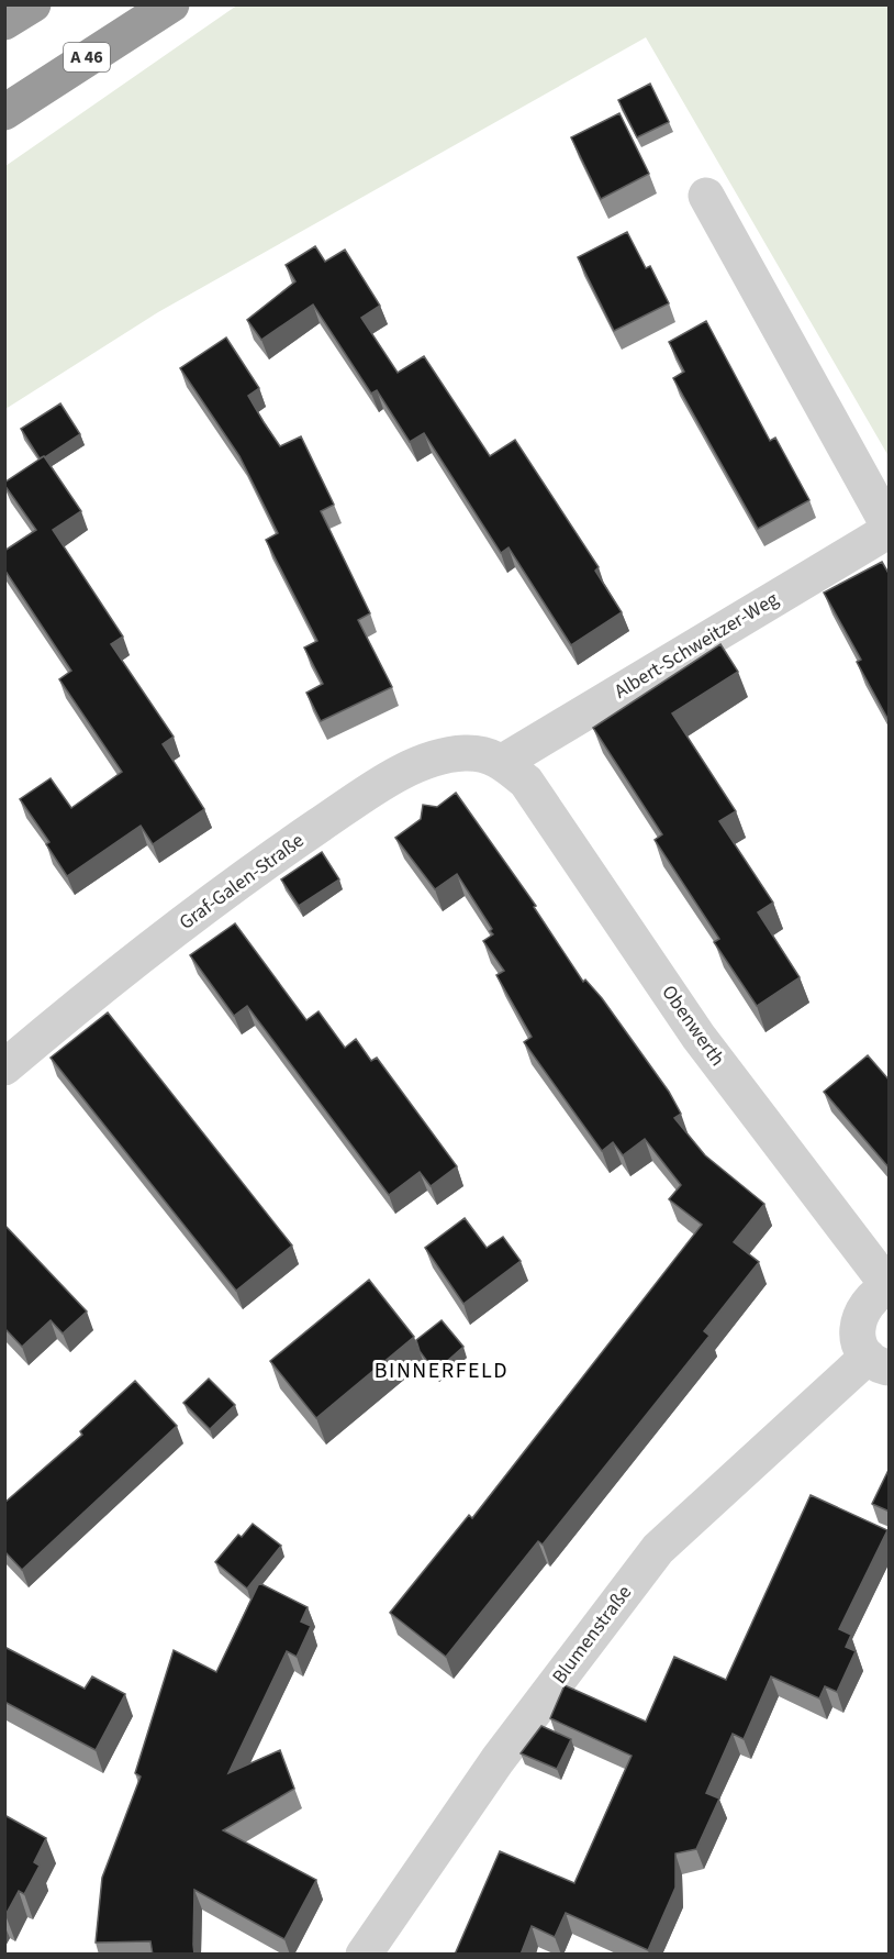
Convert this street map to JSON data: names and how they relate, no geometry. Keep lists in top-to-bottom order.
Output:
{
  "streets": {
    "highway": ["A 46"],
    "street": [
      "Albert-Schweitzer-Weg",
      "Graf-Galen-Straße",
      "Obenwerth",
      "Blumenstraße"
    ]
  },
  "crossings": [
    ["Albert-Schweitzer-Weg", "Graf-Galen-Straße"],
    ["Albert-Schweitzer-Weg", "Obenwerth"],
    ["Graf-Galen-Straße", "Obenwerth"],
    ["Obenwerth", "Blumenstraße"]
  ],
  "districts": ["BINNERFELD"]
}
